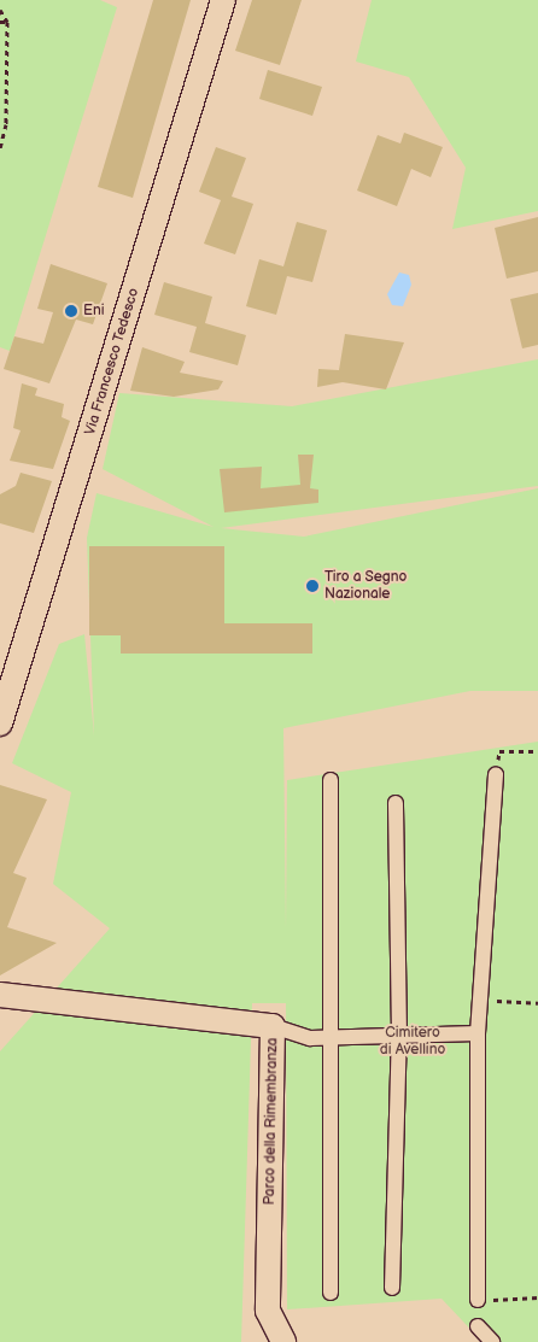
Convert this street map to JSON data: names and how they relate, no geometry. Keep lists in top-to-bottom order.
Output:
{
  "streets": {
    "street": ["Via Francesco Tedesco", "Parco della Rimembranza"]
  },
  "parks": ["Cimitero di Avellino"],
  "places": ["Eni", "Tiro a Segno Nazionale"]
}
